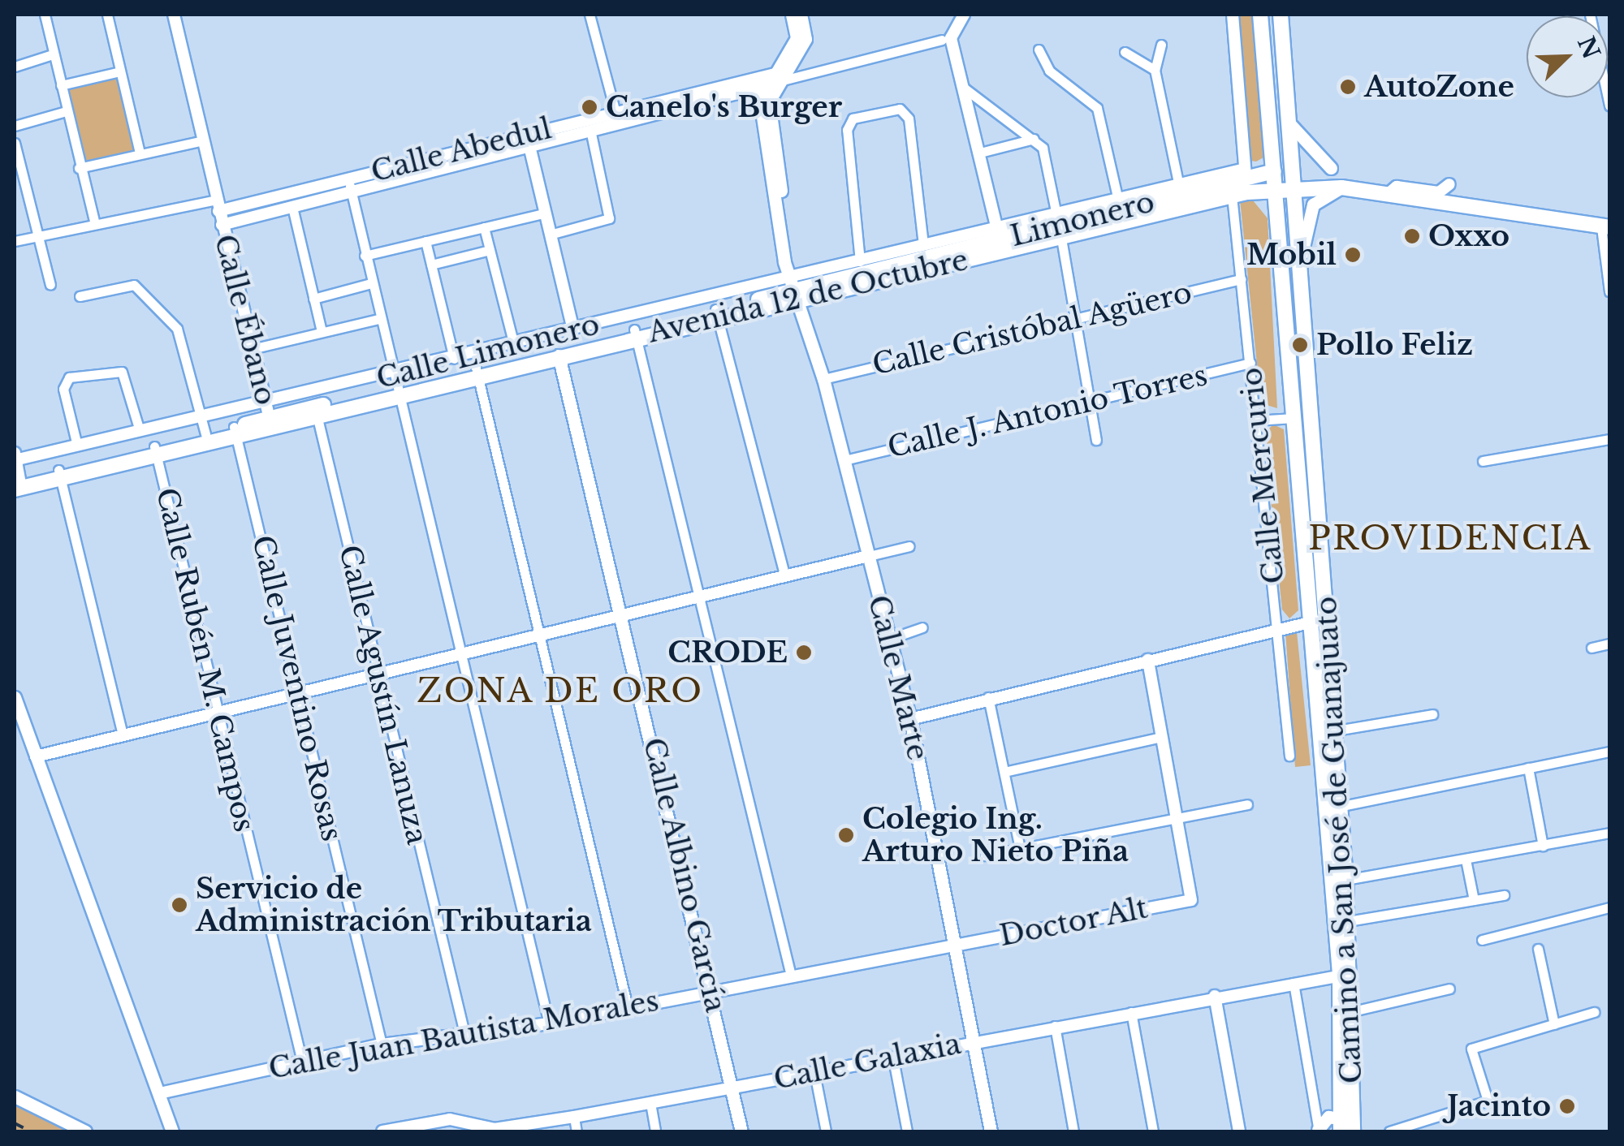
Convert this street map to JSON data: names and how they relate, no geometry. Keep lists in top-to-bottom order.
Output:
{
  "streets": {
    "main road": [
      "Limonero",
      "Avenida 12 de Octubre",
      "Calle Marte",
      "Camino a San José de Guanajuato",
      "Calle Albino García"
    ],
    "street": [
      "Calle Abedul",
      "Calle Ébano",
      "Calle Cristóbal Agüero",
      "Calle Limonero",
      "Calle J. Antonio Torres",
      "Calle Mercurio",
      "Calle Rubén M. Campos",
      "Calle Juventino Rosas",
      "Calle Agustín Lanuza",
      "Doctor Alt",
      "Calle Juan Bautista Morales",
      "Calle Galaxia"
    ]
  },
  "crossings": [
    ["Calle Abedul", "Calle Ébano"],
    ["Calle Abedul", "Calle Marte"],
    ["Limonero", "Avenida 12 de Octubre"],
    ["Limonero", "Calle Limonero"],
    ["Limonero", "Camino a San José de Guanajuato"],
    ["Avenida 12 de Octubre", "Calle Ébano"],
    ["Avenida 12 de Octubre", "Calle Limonero"],
    ["Avenida 12 de Octubre", "Calle Mercurio"],
    ["Avenida 12 de Octubre", "Calle Rubén M. Campos"],
    ["Avenida 12 de Octubre", "Calle Marte"],
    ["Avenida 12 de Octubre", "Calle Juventino Rosas"],
    ["Avenida 12 de Octubre", "Calle Agustín Lanuza"],
    ["Avenida 12 de Octubre", "Camino a San José de Guanajuato"],
    ["Avenida 12 de Octubre", "Calle Albino García"],
    ["Calle Ébano", "Calle Limonero"],
    ["Calle Cristóbal Agüero", "Calle Mercurio"],
    ["Calle Cristóbal Agüero", "Calle Marte"],
    ["Calle Limonero", "Calle Marte"],
    ["Calle Limonero", "Calle Albino García"],
    ["Calle J. Antonio Torres", "Calle Mercurio"],
    ["Calle J. Antonio Torres", "Calle Marte"],
    ["Calle Rubén M. Campos", "Calle Juan Bautista Morales"],
    ["Calle Marte", "Doctor Alt"],
    ["Calle Marte", "Calle Juan Bautista Morales"],
    ["Calle Marte", "Calle Galaxia"],
    ["Calle Juventino Rosas", "Calle Juan Bautista Morales"],
    ["Calle Agustín Lanuza", "Calle Juan Bautista Morales"],
    ["Camino a San José de Guanajuato", "Calle Galaxia"],
    ["Calle Albino García", "Calle Juan Bautista Morales"],
    ["Calle Albino García", "Calle Galaxia"],
    ["Doctor Alt", "Calle Juan Bautista Morales"]
  ],
  "districts": ["PROVIDENCIA", "ZONA DE ORO"],
  "places": [
    "AutoZone",
    "Canelo's Burger",
    "Oxxo",
    "Mobil",
    "Pollo Feliz",
    "CRODE",
    "Colegio Ing. Arturo Nieto Piña",
    "Servicio de Administración Tributaria",
    "Jacinto"
  ],
  "north": "top right"
}
